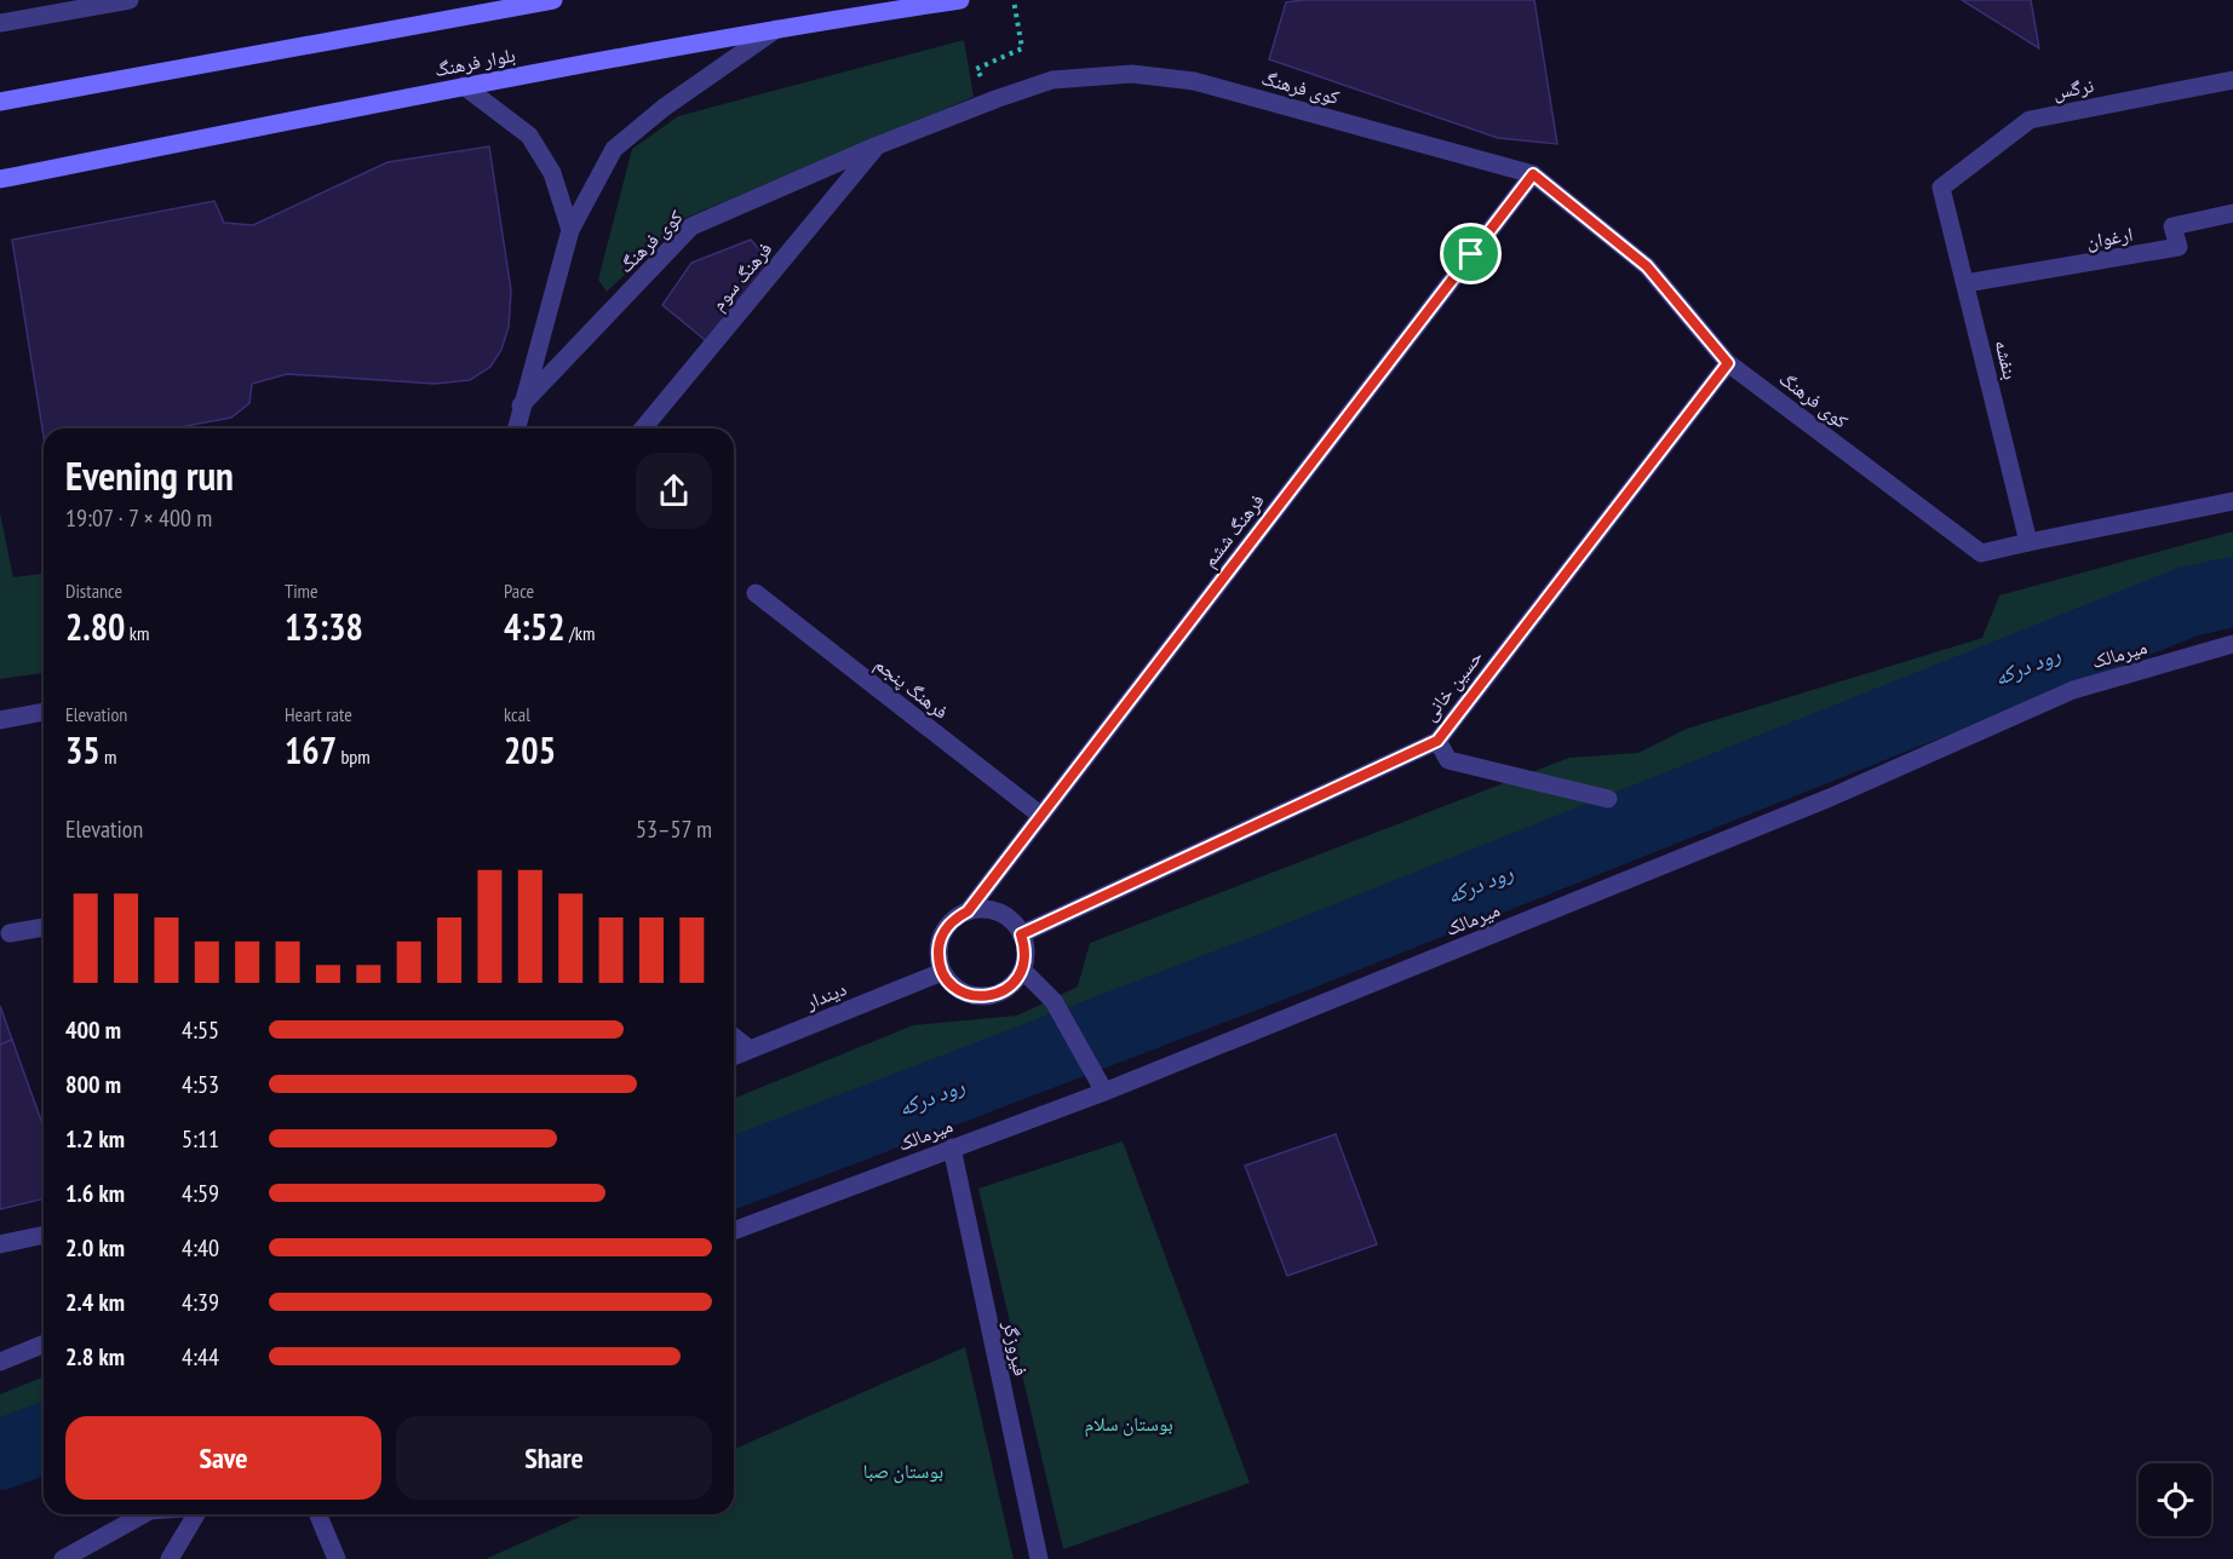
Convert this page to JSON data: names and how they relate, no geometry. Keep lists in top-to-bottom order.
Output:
{
  "streets": {
    "main road": ["بلوار فرهنگ"],
    "street": [
      "کوی فرهنگ",
      "نرگس",
      "ارغوان",
      "فرهنگ سوم",
      "بنفشه",
      "فرهنگ ششم",
      "میرمالک",
      "حسین خانی",
      "فرهنگ پنجم",
      "دیندار",
      "فیروزگر"
    ]
  },
  "crossings": [
    ["کوی فرهنگ", "فرهنگ سوم"],
    ["کوی فرهنگ", "بنفشه"],
    ["کوی فرهنگ", "فرهنگ ششم"],
    ["کوی فرهنگ", "حسین خانی"],
    ["نرگس", "بنفشه"],
    ["ارغوان", "بنفشه"],
    ["فرهنگ ششم", "حسین خانی"],
    ["فرهنگ ششم", "فرهنگ پنجم"],
    ["فرهنگ ششم", "دیندار"],
    ["میرمالک", "فیروزگر"],
    ["حسین خانی", "دیندار"]
  ],
  "water": ["رود درکه"],
  "parks": ["بوستان سلام", "بوستان صبا"],
  "page": {
    "heading": ["Evening run", "19:07 · 7 × 400 m"],
    "stats": [
      ["Distance", "2.80 km"],
      ["Time", "13:38"],
      ["Pace", "4:52 /km"],
      ["Elevation", "35 m"],
      ["Heart rate", "167 bpm"],
      ["kcal", "205"]
    ],
    "chart": ["Elevation", "53–57 m"],
    "list": [
      {
        "name": "400 m",
        "note": "4:55"
      },
      {
        "name": "800 m",
        "note": "4:53"
      },
      {
        "name": "1.2 km",
        "note": "5:11"
      },
      {
        "name": "1.6 km",
        "note": "4:59"
      },
      {
        "name": "2.0 km",
        "note": "4:40"
      },
      {
        "name": "2.4 km",
        "note": "4:39"
      },
      {
        "name": "2.8 km",
        "note": "4:44"
      }
    ],
    "buttons": ["Save", "Share"]
  }
}
